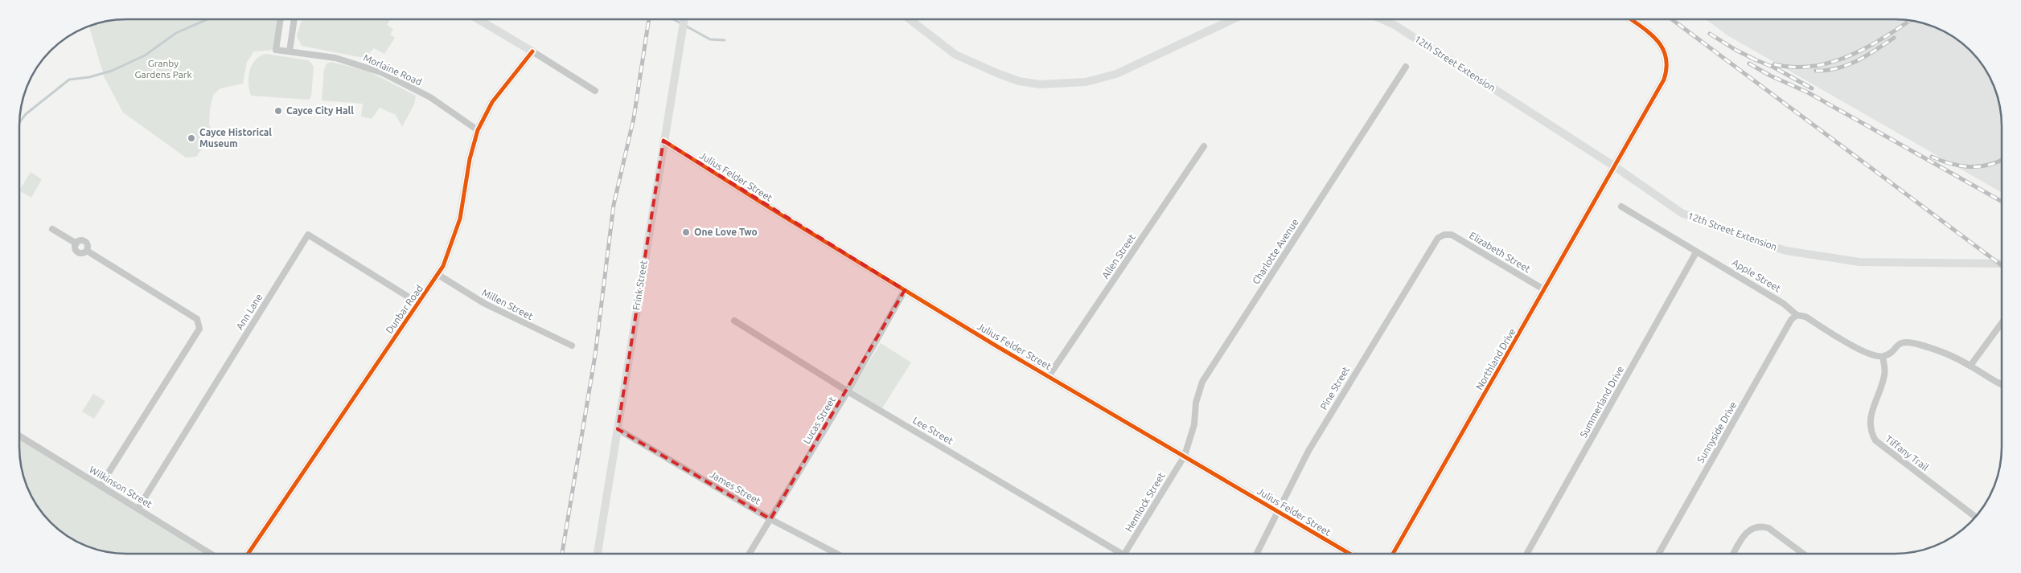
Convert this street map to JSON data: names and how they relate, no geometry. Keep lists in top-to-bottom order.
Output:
{
  "streets": {
    "street": [
      "12th Street Extension",
      "Morlaine Road",
      "Julius Felder Street",
      "Charlotte Avenue",
      "Elizabeth Street",
      "Allen Street",
      "Apple Street",
      "Frink Street",
      "Millen Street",
      "Dunbar Road",
      "Ann Lane",
      "Northland Drive",
      "Pine Street",
      "Summerland Drive",
      "Lucas Street",
      "Lee Street",
      "Sunnyside Drive",
      "Tiffany Trail",
      "Wilkinson Street",
      "James Street",
      "Hemlock Street"
    ]
  },
  "crossings": [
    ["12th Street Extension", "Northland Drive"],
    ["Morlaine Road", "Dunbar Road"],
    ["Julius Felder Street", "Charlotte Avenue"],
    ["Julius Felder Street", "Allen Street"],
    ["Julius Felder Street", "Frink Street"],
    ["Julius Felder Street", "Pine Street"],
    ["Julius Felder Street", "Lucas Street"],
    ["Julius Felder Street", "Hemlock Street"],
    ["Charlotte Avenue", "Hemlock Street"],
    ["Elizabeth Street", "Northland Drive"],
    ["Elizabeth Street", "Pine Street"],
    ["Apple Street", "Summerland Drive"],
    ["Apple Street", "Sunnyside Drive"],
    ["Apple Street", "Tiffany Trail"],
    ["Frink Street", "James Street"],
    ["Millen Street", "Dunbar Road"],
    ["Dunbar Road", "Ann Lane"],
    ["Ann Lane", "Wilkinson Street"],
    ["Lucas Street", "Lee Street"],
    ["Lucas Street", "James Street"]
  ],
  "parks": ["Granby Gardens Park"],
  "places": ["Cayce City Hall", "Cayce Historical Museum", "One Love Two"]
}
